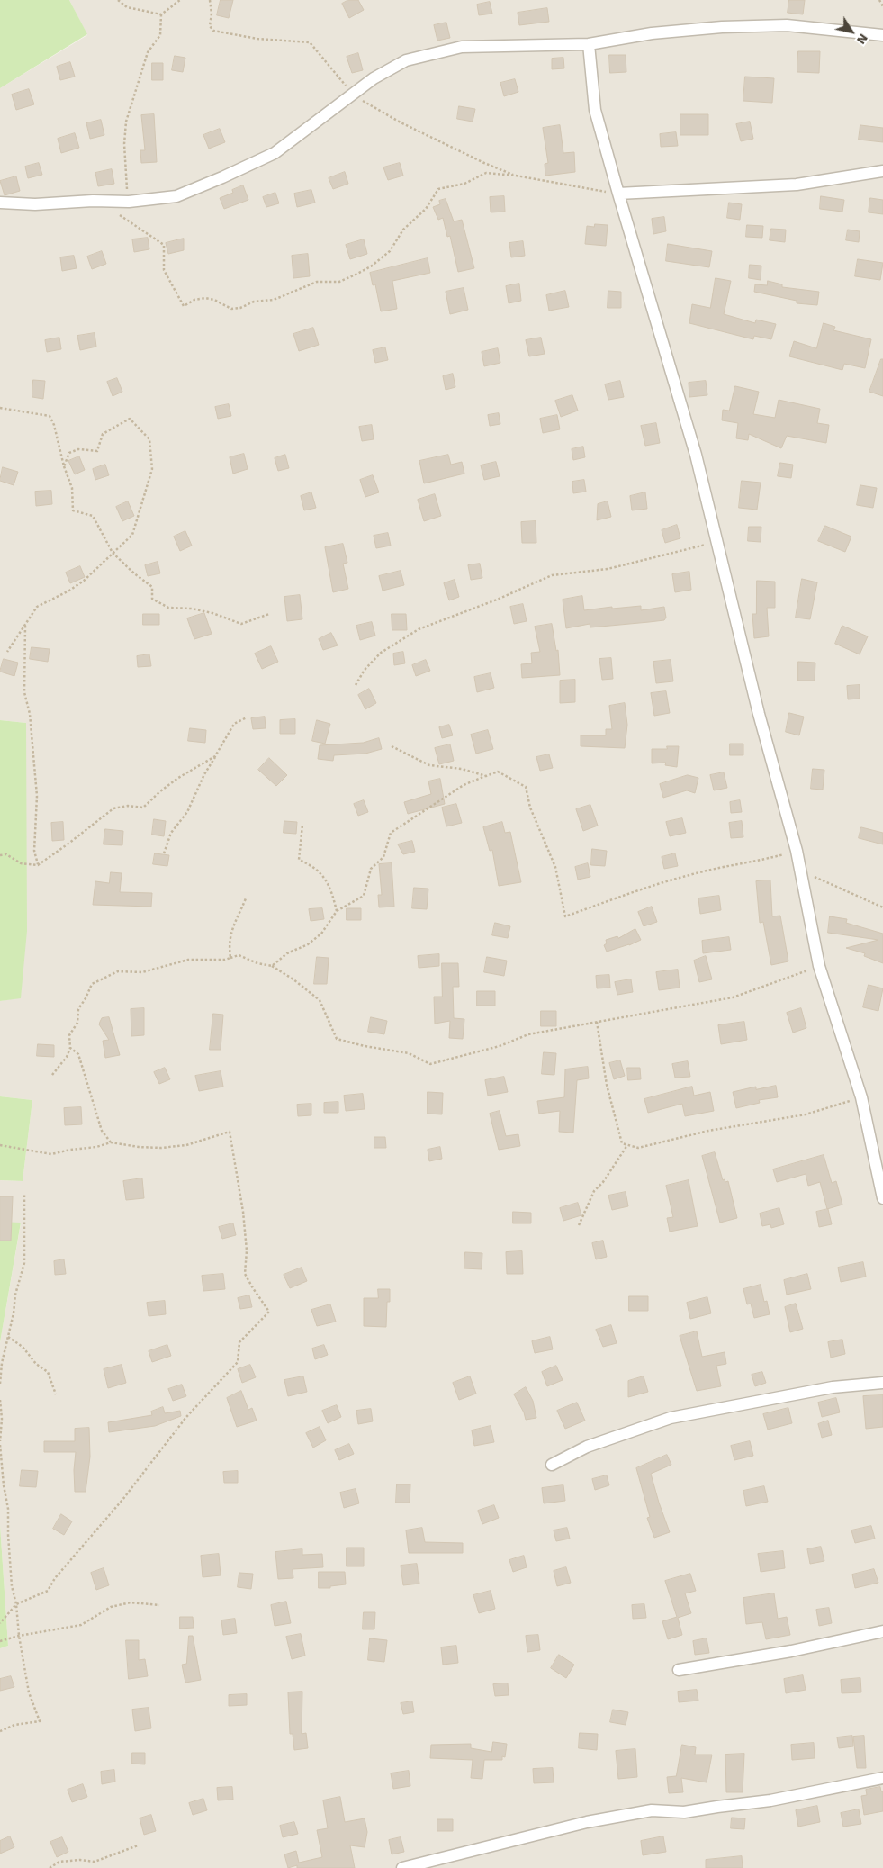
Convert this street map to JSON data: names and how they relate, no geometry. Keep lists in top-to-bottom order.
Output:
{
  "north": "bottom right"
}
